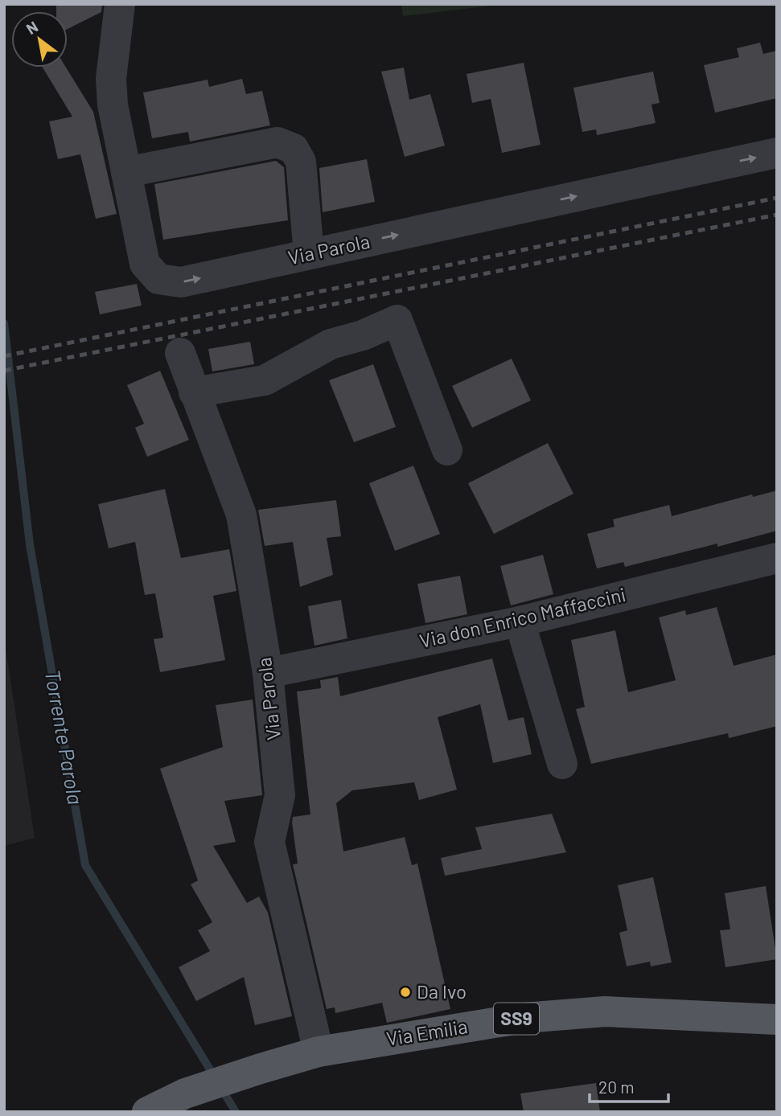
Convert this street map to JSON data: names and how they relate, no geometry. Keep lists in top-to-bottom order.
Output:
{
  "streets": {
    "main road": ["SS9", "Via Emilia"],
    "street": ["Via Parola", "Via don Enrico Maffaccini"]
  },
  "crossings": [
    ["Via Parola", "Via don Enrico Maffaccini"],
    ["Via Parola", "Via Emilia"]
  ],
  "one_way": ["Via Parola"],
  "water": ["Torrente Parola"],
  "places": ["Da Ivo"],
  "scale_bar": "20 m",
  "north": "top left"
}
